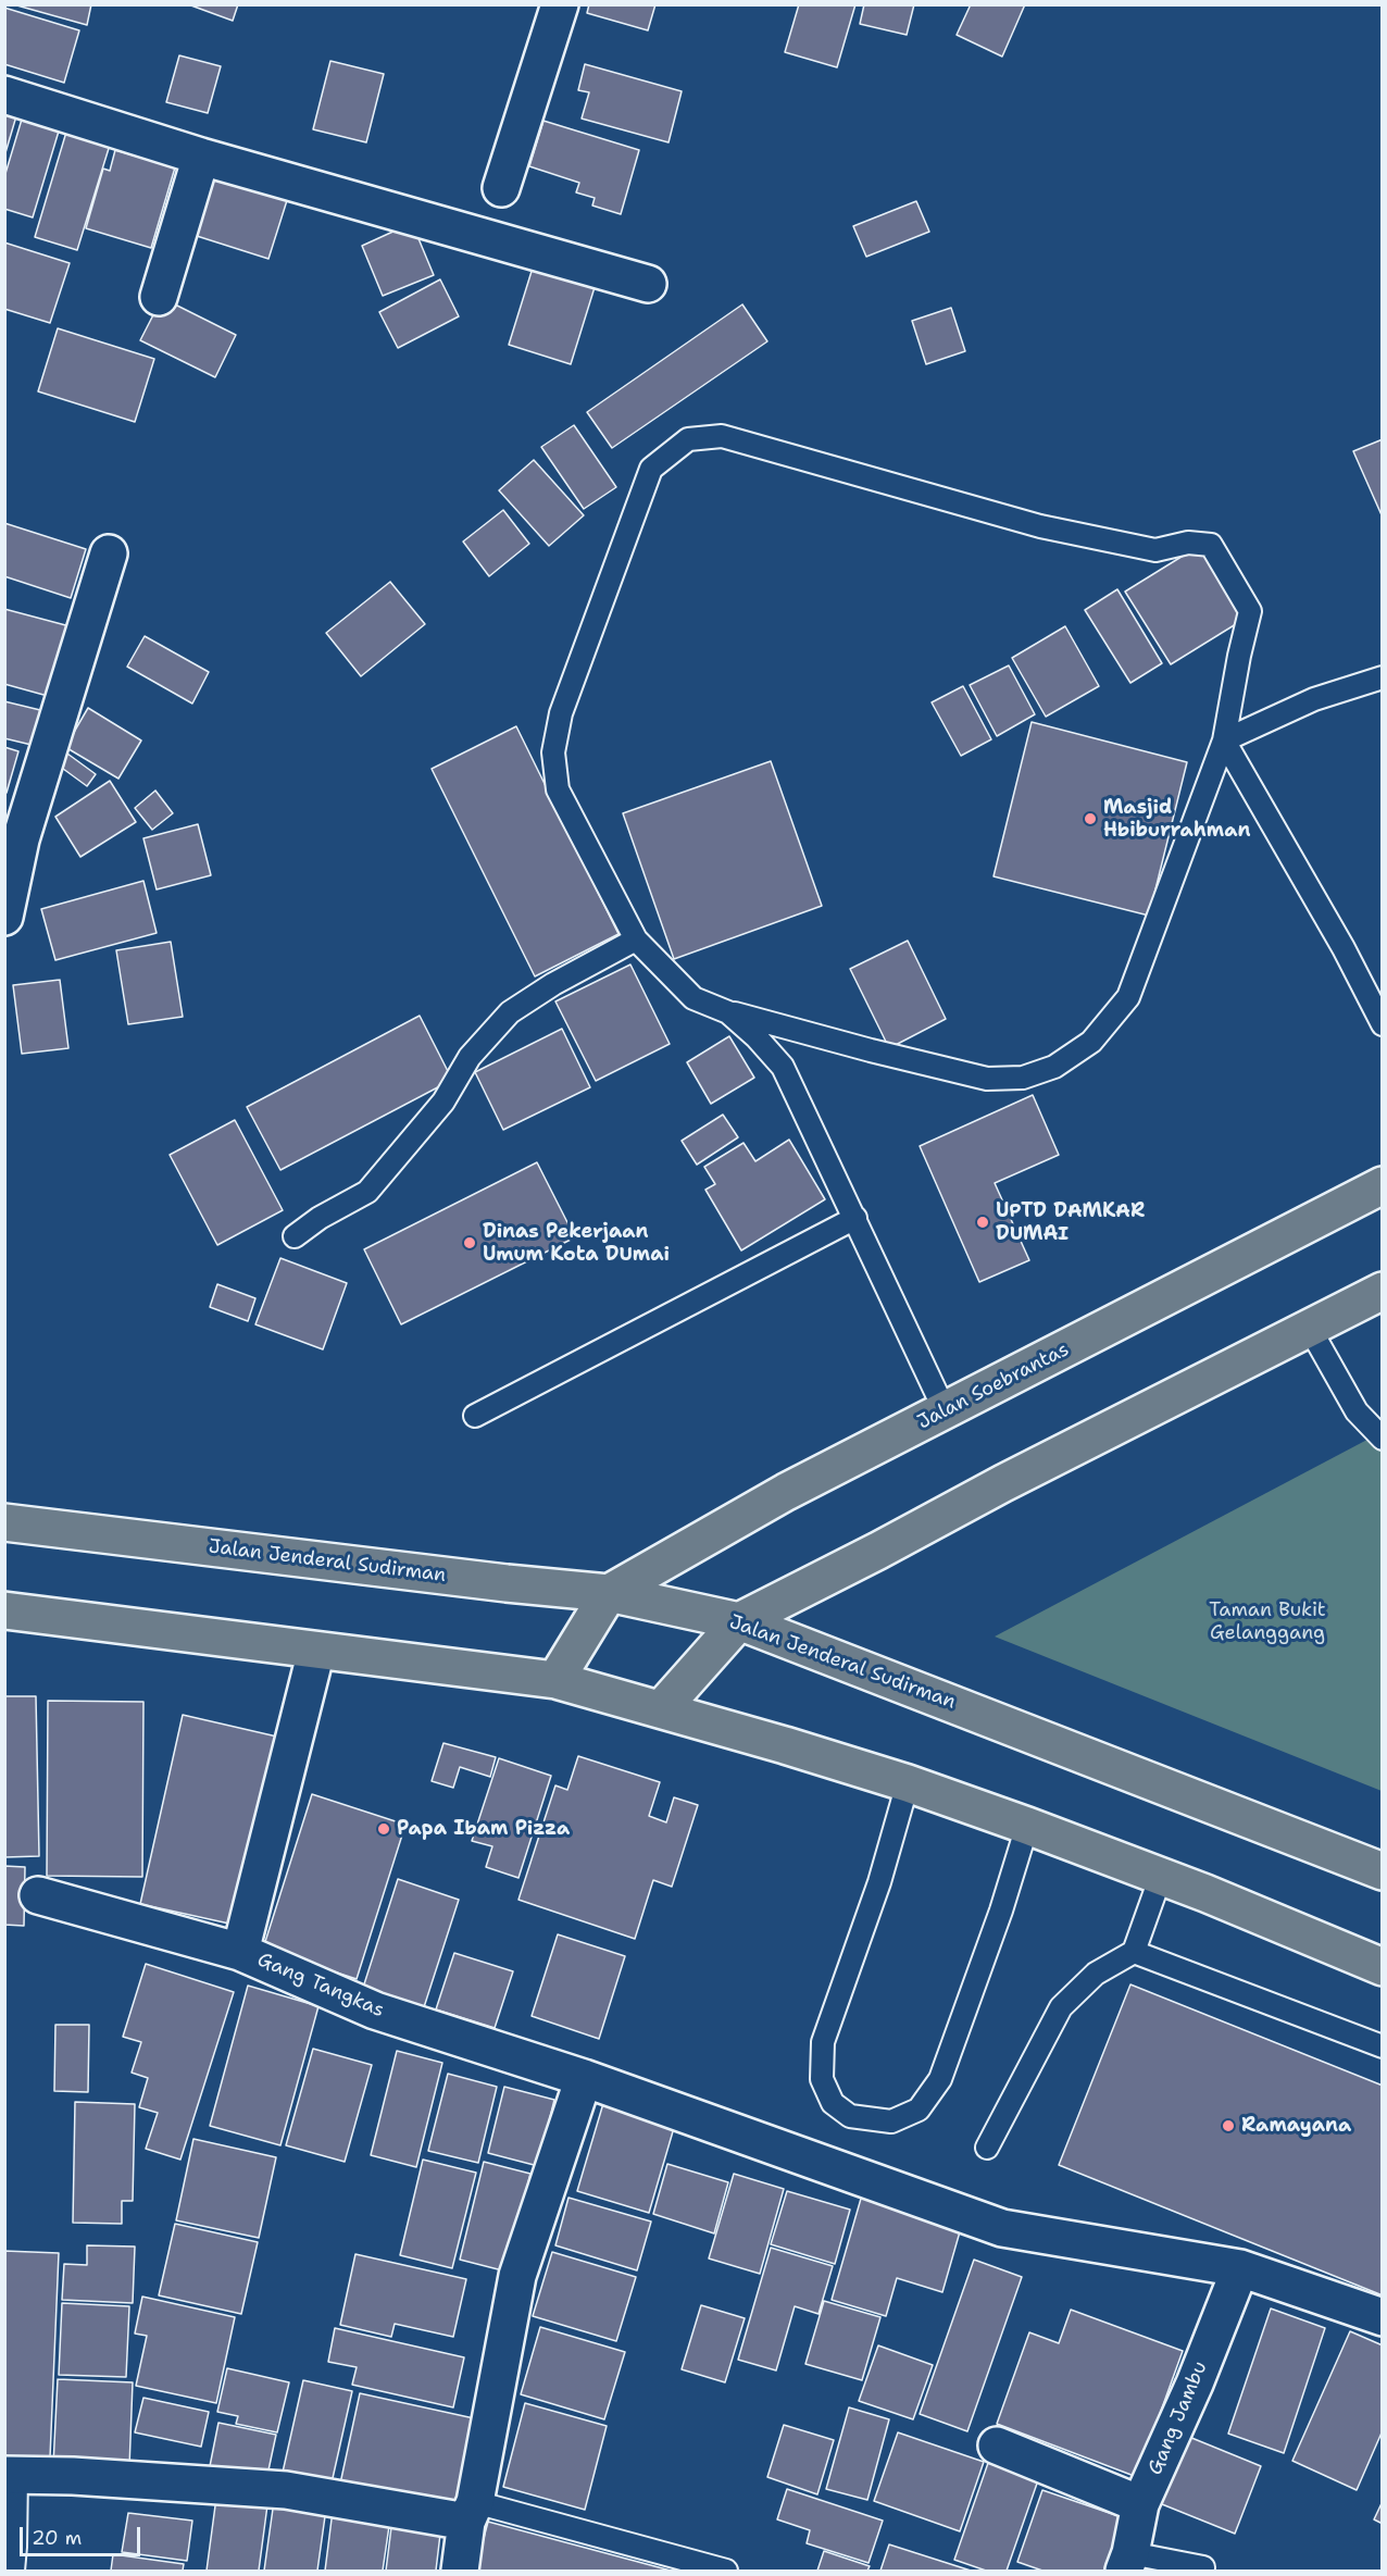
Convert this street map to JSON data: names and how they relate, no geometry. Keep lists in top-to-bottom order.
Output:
{
  "streets": {
    "main road": ["Jalan Soebrantas", "Jalan Jenderal Sudirman"],
    "street": ["Gang Tangkas", "Gang Jambu"]
  },
  "crossings": [
    ["Jalan Soebrantas", "Jalan Jenderal Sudirman"],
    ["Gang Tangkas", "Gang Jambu"]
  ],
  "parks": ["Taman Bukit Gelanggang"],
  "places": [
    "Masjid Hbiburrahman",
    "UPTD DAMKAR DUMAI",
    "Dinas Pekerjaan Umum Kota DUmai",
    "Papa Ibam Pizza",
    "Ramayana"
  ],
  "scale_bar": "20 m"
}
